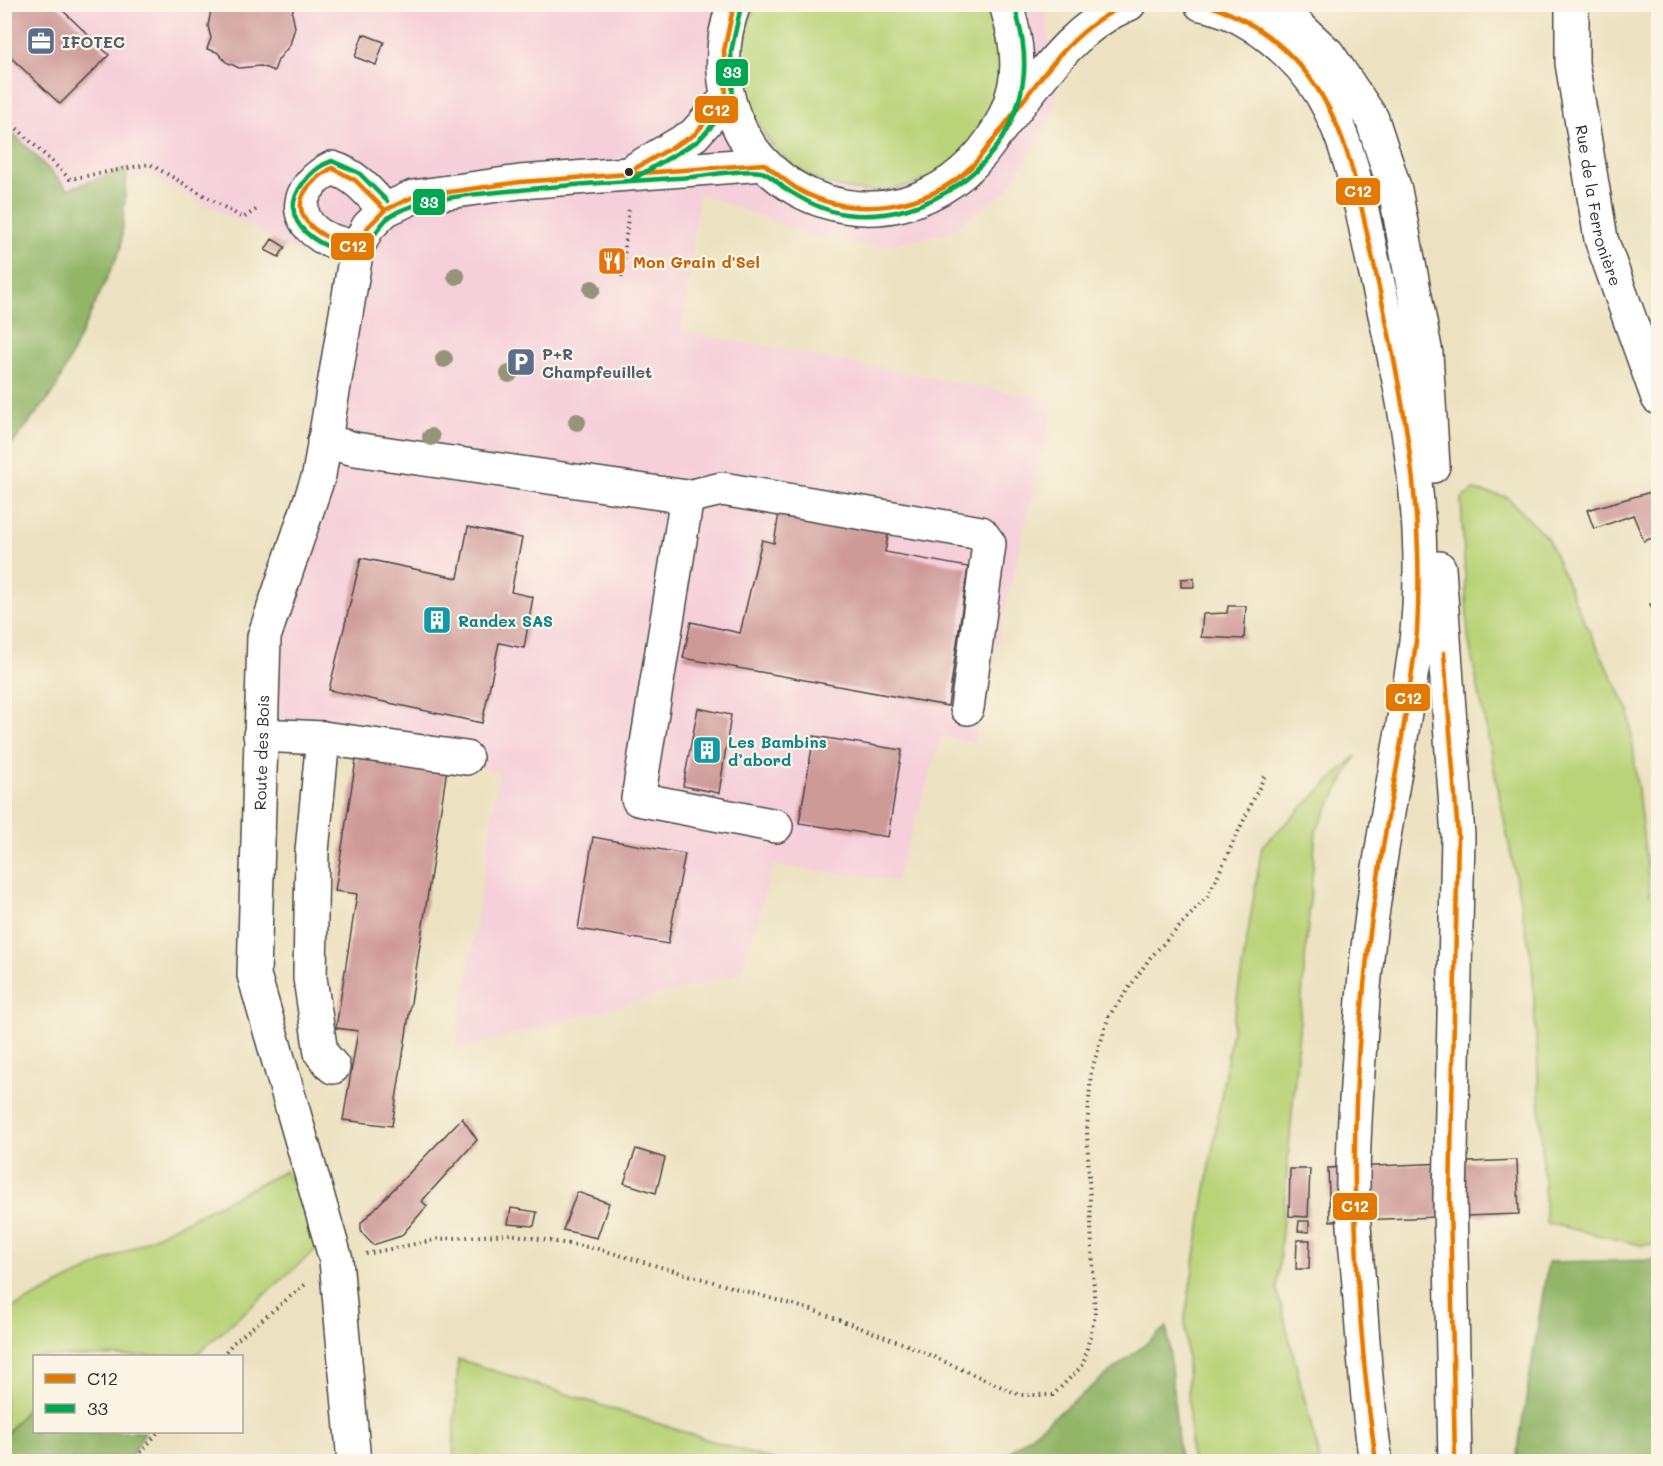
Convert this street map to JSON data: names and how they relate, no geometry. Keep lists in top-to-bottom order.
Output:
{
  "streets": {
    "main road": ["Rue de la Ferronière", "Route des Bois"]
  },
  "places": {
    "office": ["IFOTEC"],
    "restaurant": ["Mon Grain d'Sel"],
    "parking": ["P+R Champfeuillet"],
    "building": ["Randex SAS", "Les Bambins d’abord"]
  },
  "lines": ["transit line C12", "transit line 33"],
  "legend": ["C12", "33"]
}
